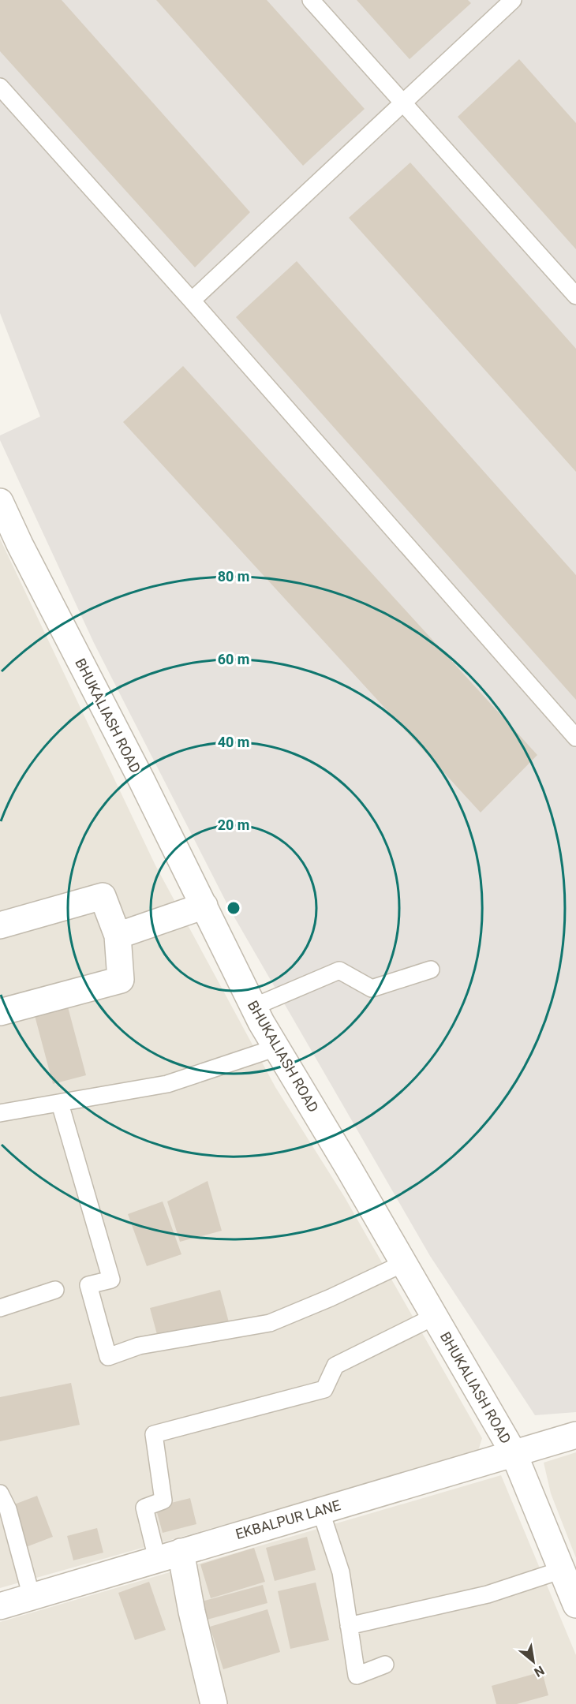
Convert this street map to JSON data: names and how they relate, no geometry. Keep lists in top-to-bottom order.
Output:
{
  "streets": {
    "street": ["BHUKALIASH ROAD", "EKBALPUR LANE"]
  },
  "crossings": [
    ["BHUKALIASH ROAD", "EKBALPUR LANE"]
  ],
  "north": "bottom right",
  "rings": [
    "80 m",
    "60 m",
    "40 m",
    "20 m"
  ]
}
